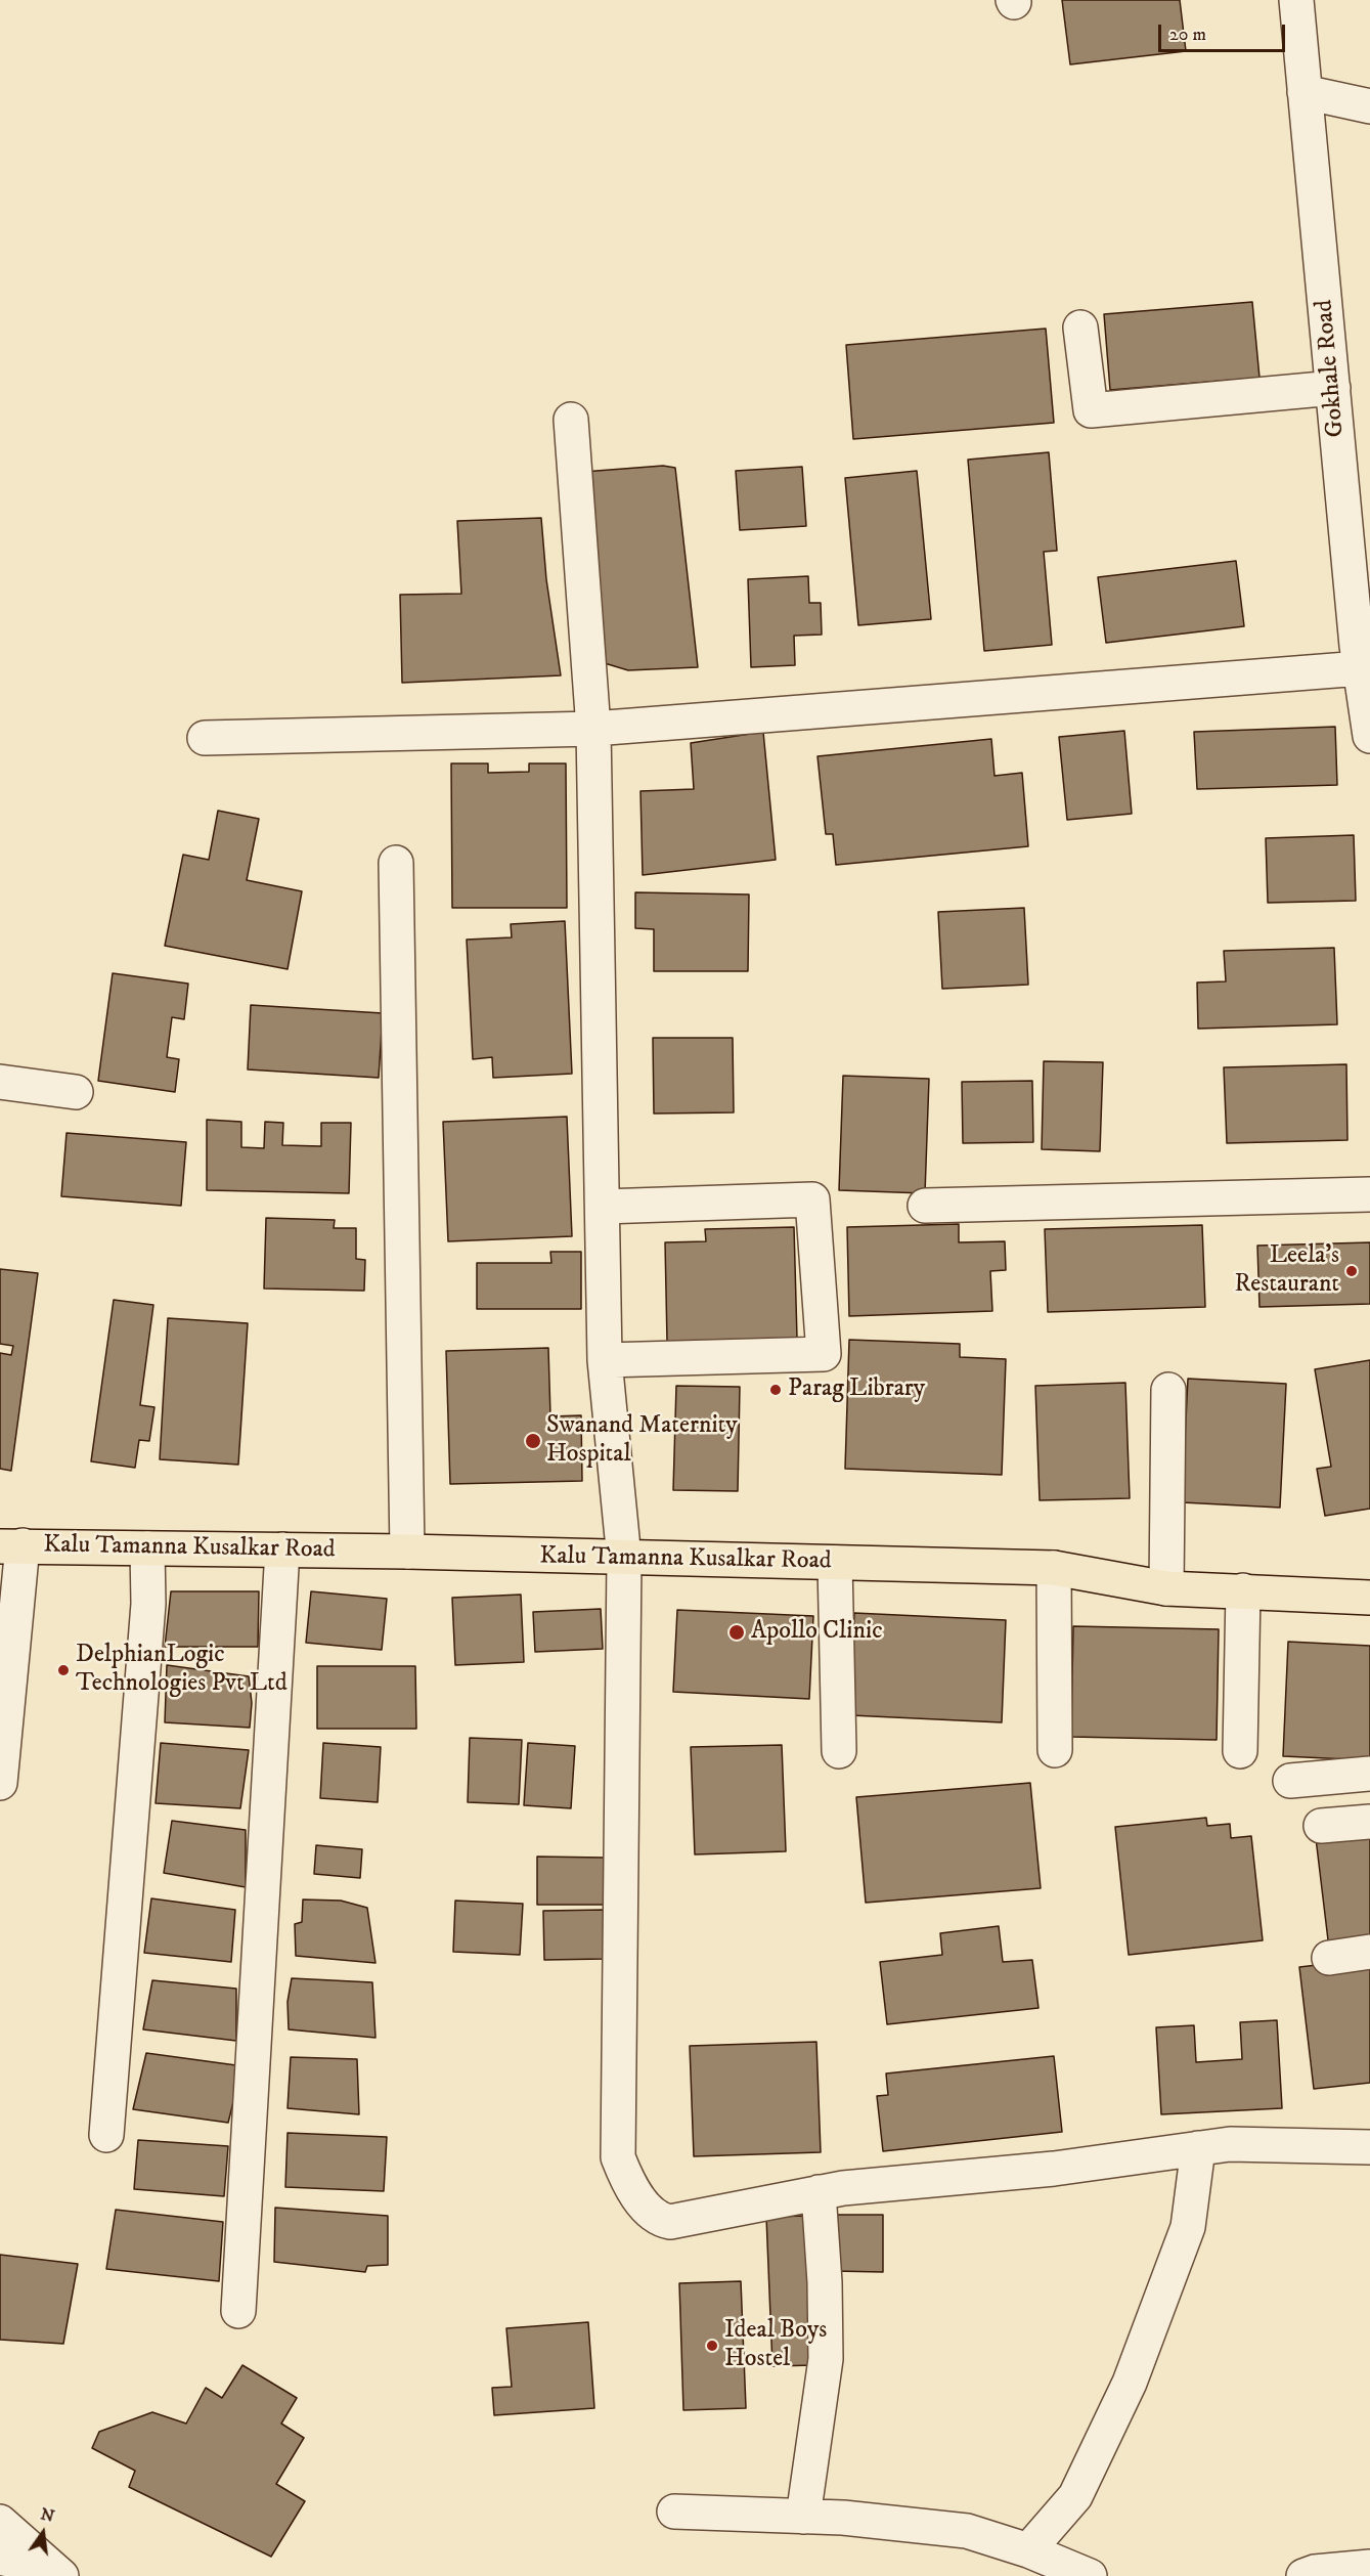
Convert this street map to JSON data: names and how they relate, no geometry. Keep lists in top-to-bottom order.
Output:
{
  "streets": {
    "main road": ["Kalu Tamanna Kusalkar Road"],
    "street": ["Gokhale Road"]
  },
  "places": [
    "Leela's Restaurant",
    "Parag Library",
    "Swanand Maternity Hospital",
    "Apollo Clinic",
    "DelphianLogic Technologies Pvt Ltd",
    "Ideal Boys Hostel"
  ],
  "scale_bar": "20 m",
  "north": "top"
}
